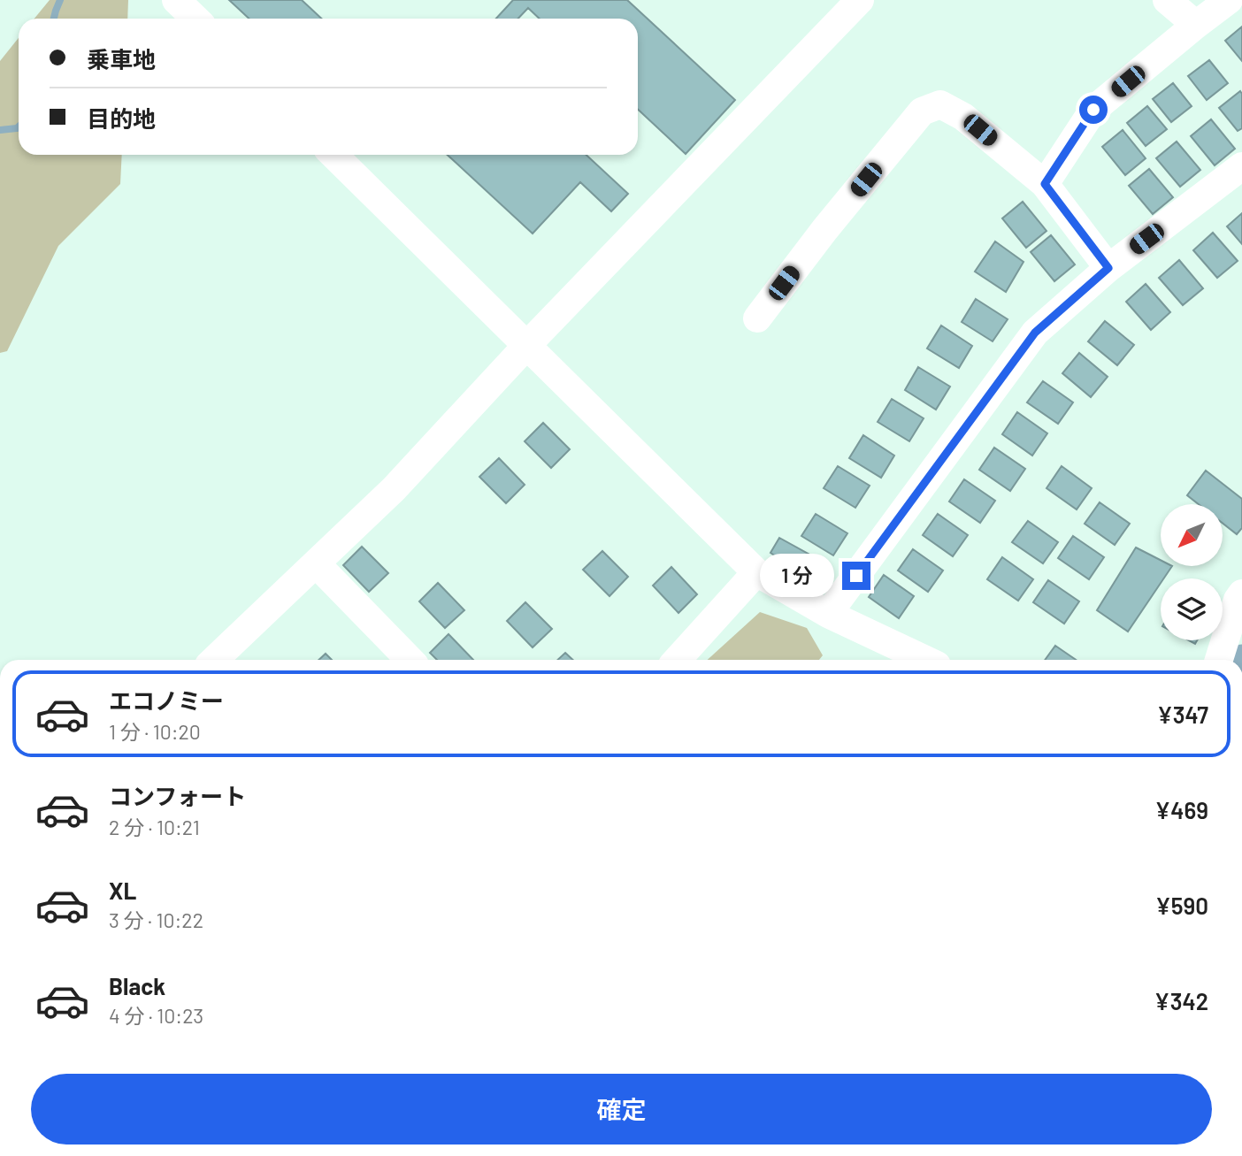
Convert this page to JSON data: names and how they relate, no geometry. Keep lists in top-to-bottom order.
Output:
{
  "north": "bottom left",
  "page": {
    "banner": ["乗車地", "目的地"],
    "bubble": "1 分",
    "list": [
      {
        "name": "エコノミー",
        "note": "1 分 · 10:20",
        "value": "¥347"
      },
      {
        "name": "コンフォート",
        "note": "2 分 · 10:21",
        "value": "¥469"
      },
      {
        "name": "XL",
        "note": "3 分 · 10:22",
        "value": "¥590"
      },
      {
        "name": "Black",
        "note": "4 分 · 10:23",
        "value": "¥342"
      }
    ],
    "buttons": "確定"
  }
}
